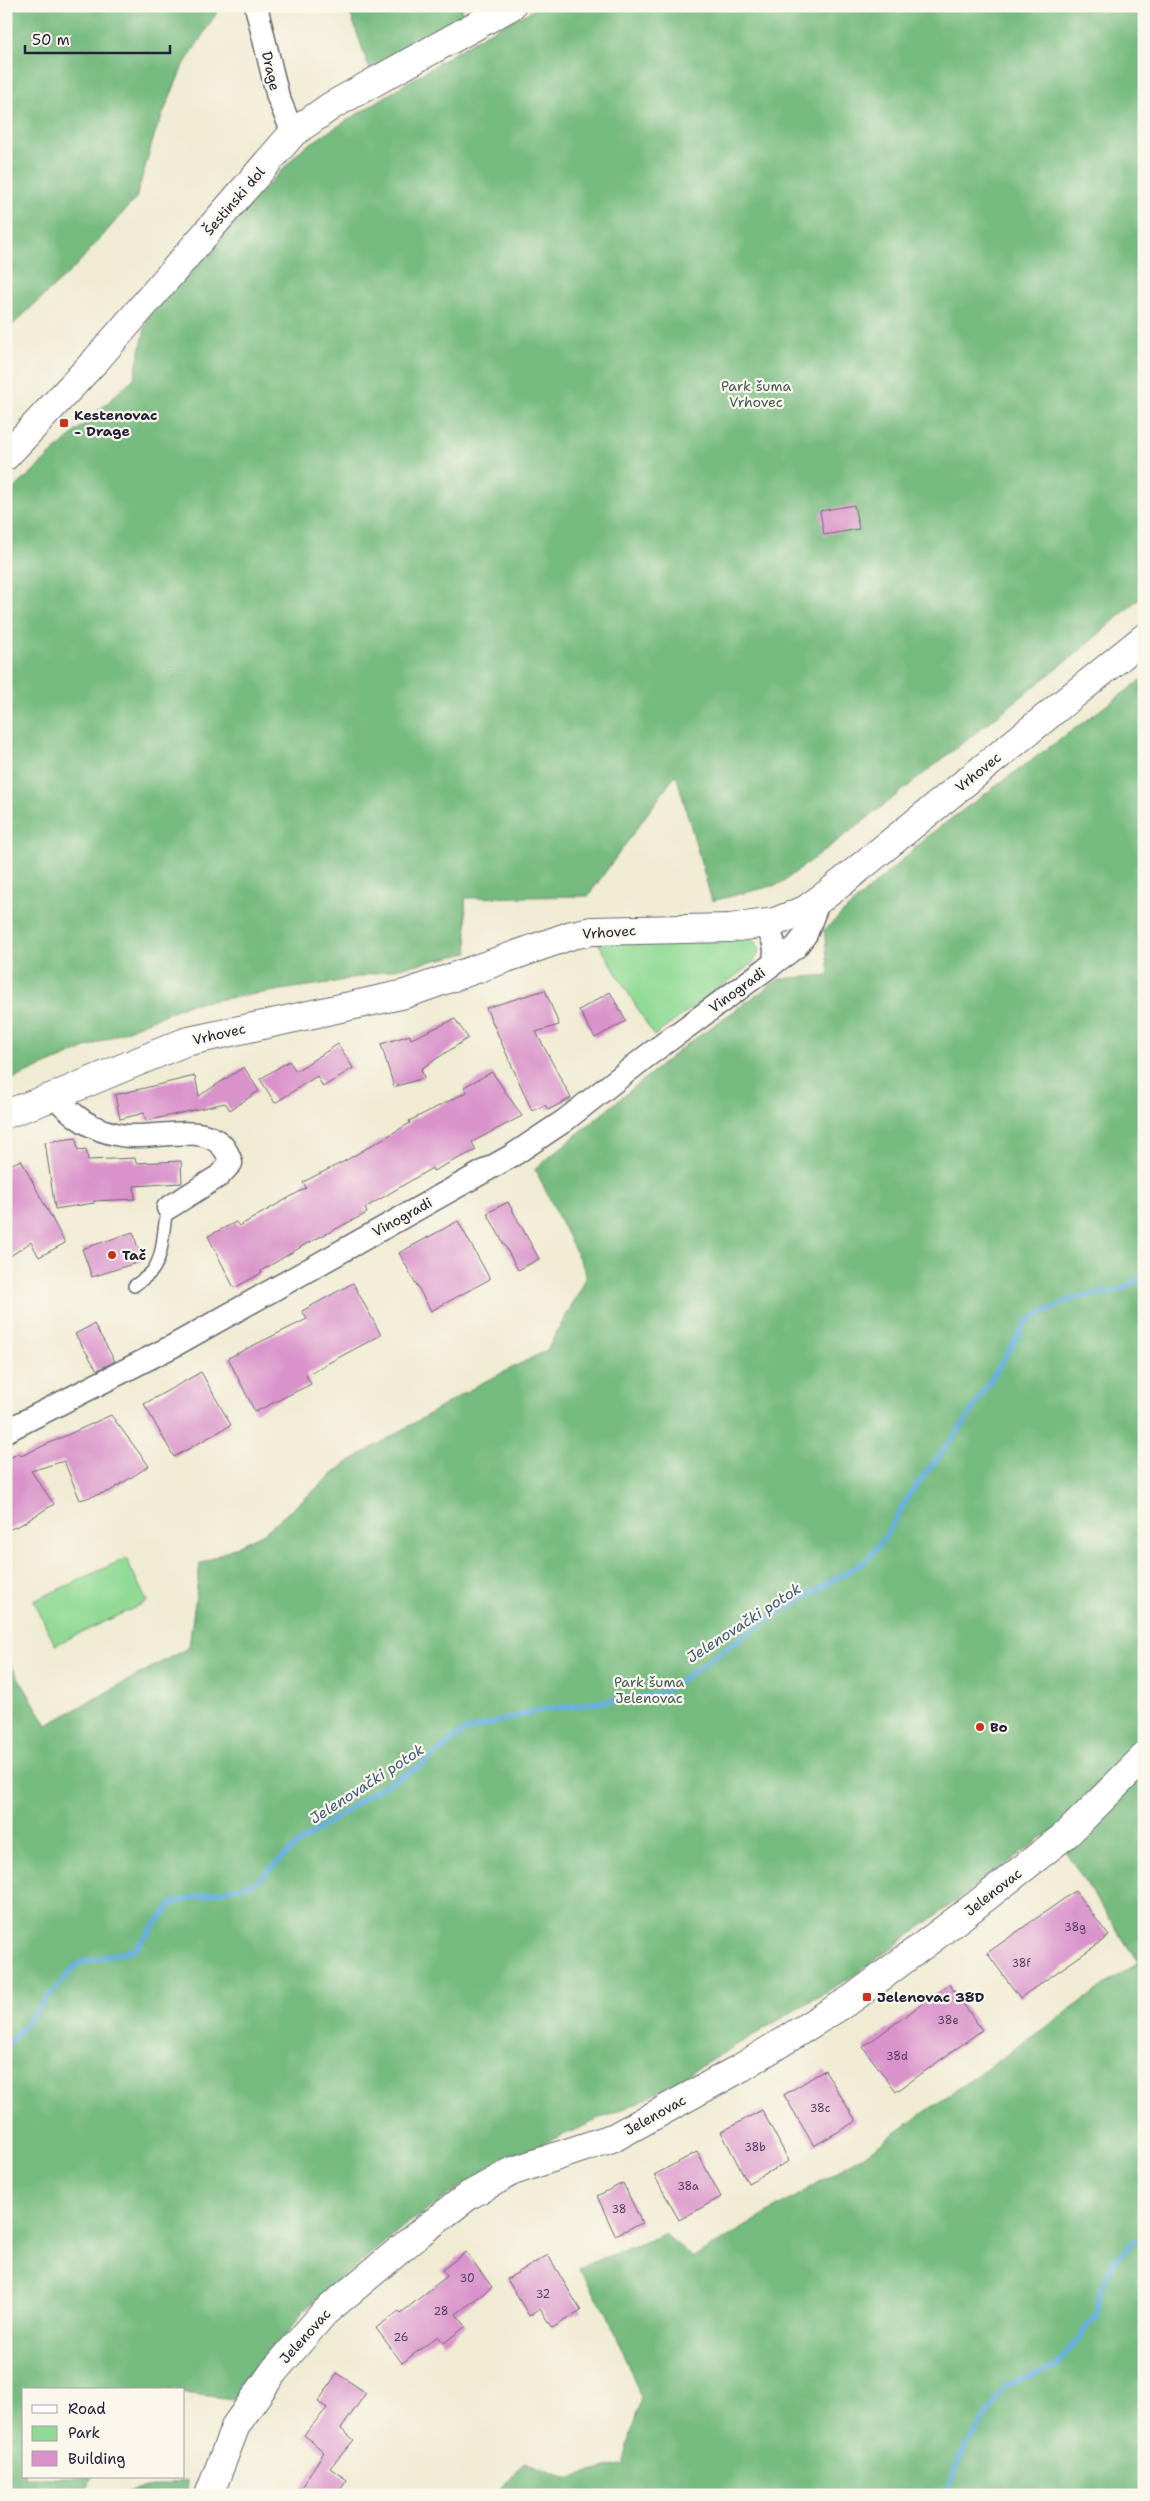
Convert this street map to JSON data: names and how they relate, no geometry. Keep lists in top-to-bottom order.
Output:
{
  "streets": {
    "street": [
      "Drage",
      "Šestinski dol",
      "Vrhovec",
      "Vinogradi",
      "Jelenovac"
    ]
  },
  "crossings": [
    ["Drage", "Šestinski dol"],
    ["Vrhovec", "Vinogradi"]
  ],
  "water": ["Jelenovački potok"],
  "parks": ["Park šuma Vrhovec", "Park šuma Jelenovac"],
  "places": {
    "transit": ["Kestenovac - Drage", "Jelenovac 38D"],
    "other": ["Tač", "Bo"]
  },
  "house_numbers": [
    "38g",
    "38f",
    "38e",
    "38d",
    "38c",
    "38b",
    "38a",
    "38",
    "30",
    "32",
    "28",
    "26"
  ],
  "legend": ["Road", "Park", "Building"],
  "scale_bar": "50 m"
}
